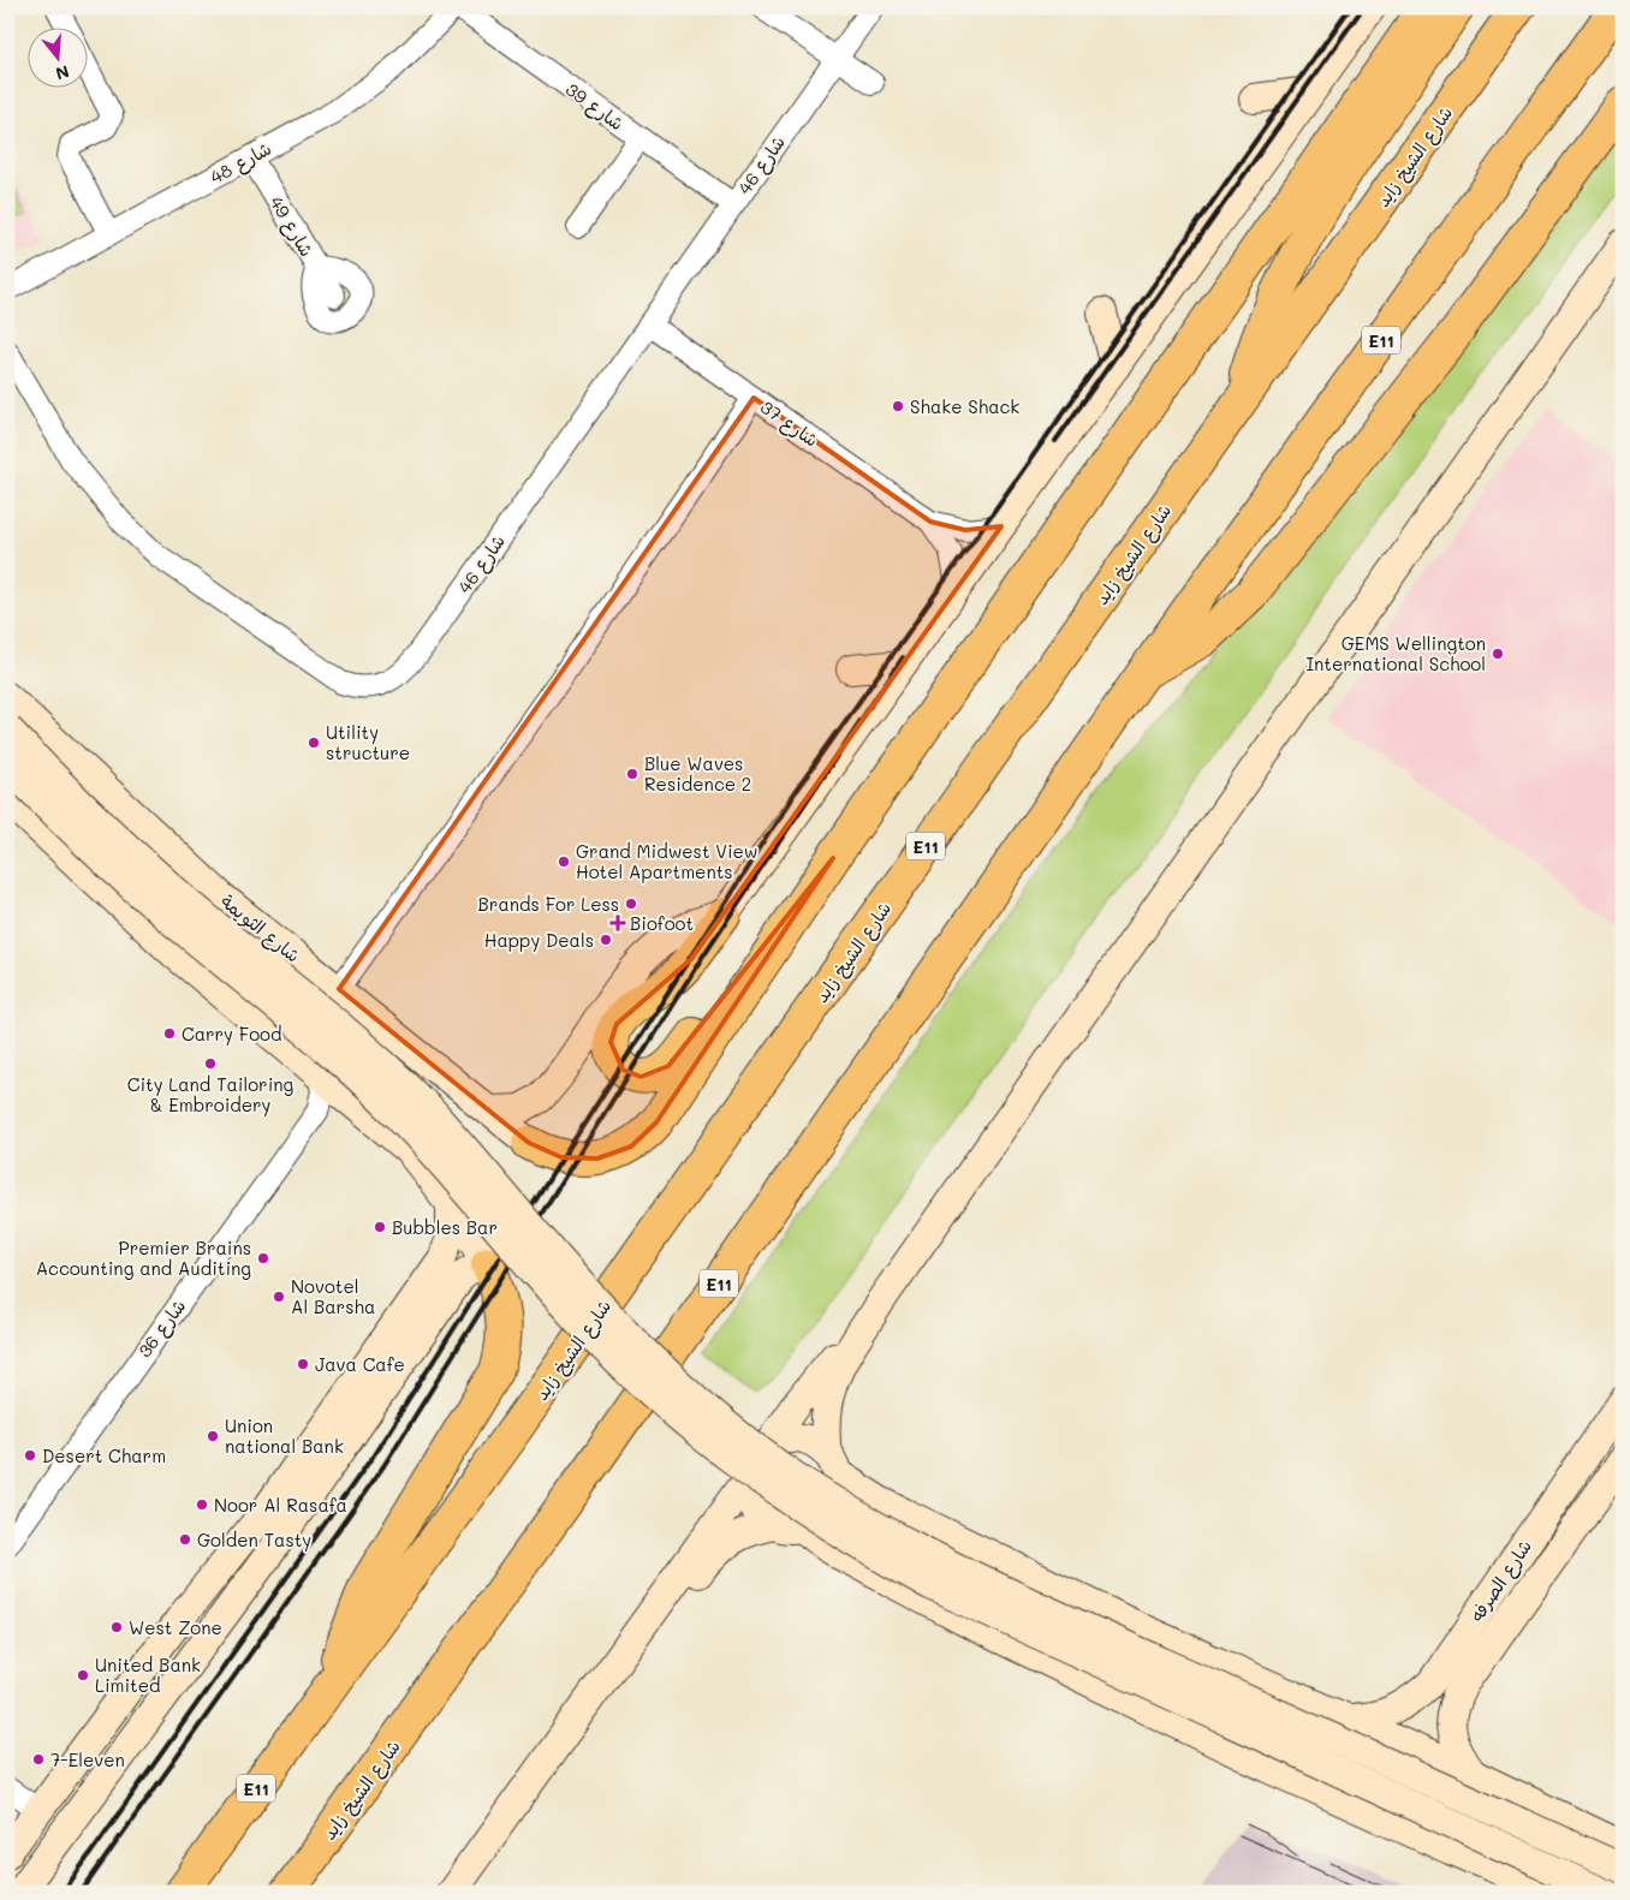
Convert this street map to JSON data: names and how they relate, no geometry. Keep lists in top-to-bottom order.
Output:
{
  "streets": {
    "highway": ["شارع الشيخ زايد", "E11"],
    "street": [
      "شارع 39",
      "شارع 48",
      "شارع 46",
      "شارع 49",
      "شارع 37",
      "شارع الثويمة",
      "شارع 36",
      "شارع الصرفه"
    ]
  },
  "crossings": [
    ["شارع 39", "شارع 48"],
    ["شارع 39", "شارع 46"],
    ["شارع 48", "شارع 49"],
    ["شارع 46", "شارع 37"]
  ],
  "places": {
    "other": [
      "Shake Shack",
      "GEMS Wellington International School",
      "Utility structure",
      "Blue Waves Residence 2",
      "Grand Midwest View Hotel Apartments",
      "Brands For Less",
      "Happy Deals",
      "Carry Food",
      "City Land Tailoring & Embroidery",
      "Bubbles Bar",
      "Premier Brains Accounting and Auditing",
      "Novotel Al Barsha",
      "Java Cafe",
      "Union national Bank",
      "Desert Charm",
      "Noor Al Rasafa",
      "Golden Tasty",
      "West Zone",
      "United Bank Limited",
      "7-Eleven"
    ],
    "health": ["Biofoot"]
  },
  "north": "bottom"
}
